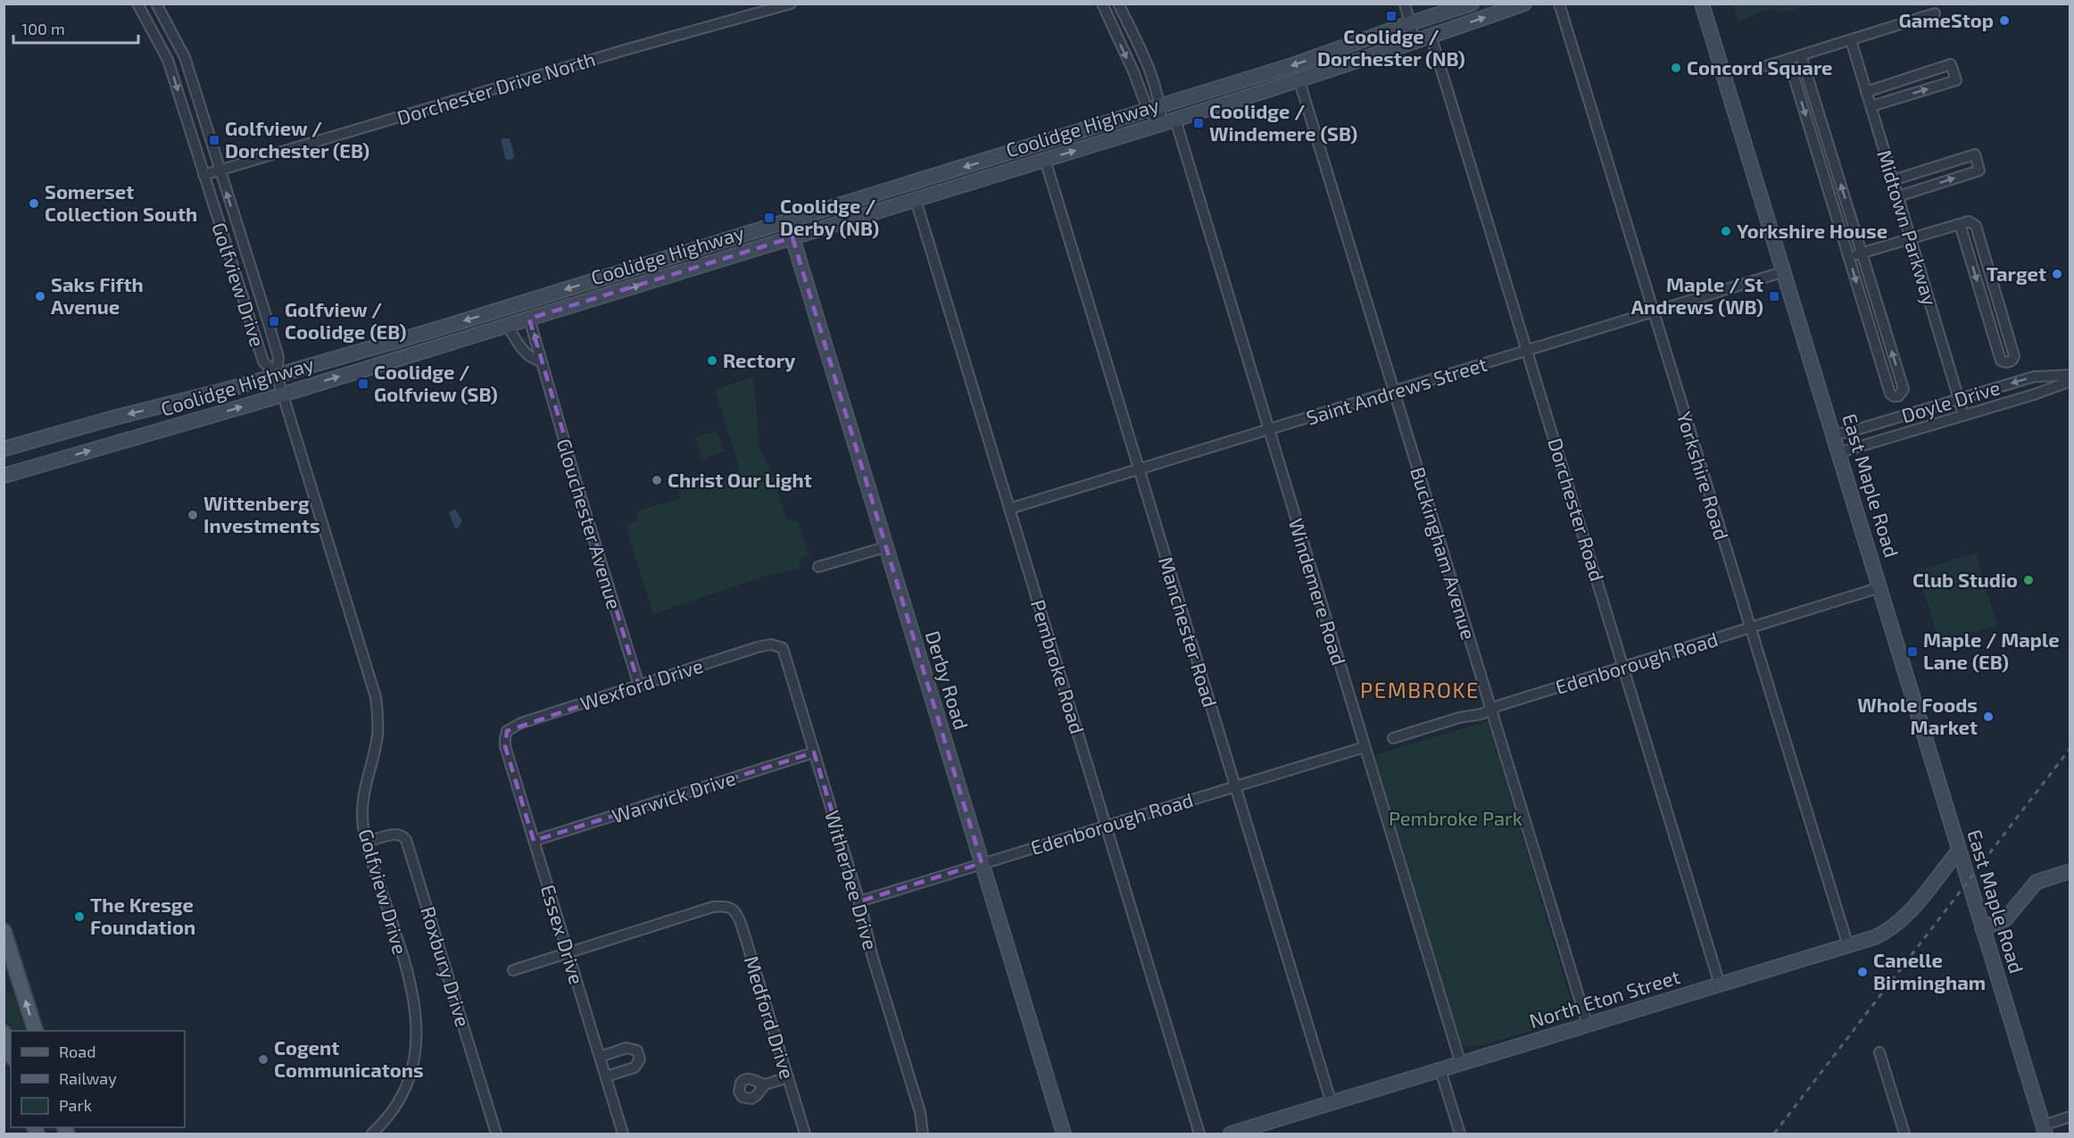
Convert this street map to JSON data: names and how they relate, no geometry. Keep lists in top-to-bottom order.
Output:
{
  "streets": {
    "main road": [
      "Coolidge Highway",
      "East Maple Road",
      "Derby Road",
      "North Eton Street"
    ],
    "street": [
      "Dorchester Drive North",
      "Midtown Parkway",
      "Golfview Drive",
      "Saint Andrews Street",
      "Doyle Drive",
      "Yorkshire Road",
      "Dorchester Road",
      "Glouchester Avenue",
      "Buckingham Avenue",
      "Windemere Road",
      "Manchester Road",
      "Edenborough Road",
      "Pembroke Road",
      "Wexford Drive",
      "Warwick Drive",
      "Witherbee Drive",
      "Essex Drive",
      "Roxbury Drive",
      "Medford Drive"
    ]
  },
  "crossings": [
    ["Dorchester Drive North", "Golfview Drive"],
    ["Coolidge Highway", "Golfview Drive"],
    ["Coolidge Highway", "Dorchester Road"],
    ["Coolidge Highway", "Glouchester Avenue"],
    ["Coolidge Highway", "Buckingham Avenue"],
    ["Coolidge Highway", "Windemere Road"],
    ["Coolidge Highway", "Manchester Road"],
    ["Coolidge Highway", "Pembroke Road"],
    ["Coolidge Highway", "Derby Road"],
    ["Midtown Parkway", "Doyle Drive"],
    ["Golfview Drive", "Roxbury Drive"],
    ["Saint Andrews Street", "Yorkshire Road"],
    ["Saint Andrews Street", "East Maple Road"],
    ["Saint Andrews Street", "Dorchester Road"],
    ["Saint Andrews Street", "Buckingham Avenue"],
    ["Saint Andrews Street", "Windemere Road"],
    ["Saint Andrews Street", "Manchester Road"],
    ["Saint Andrews Street", "Pembroke Road"],
    ["Doyle Drive", "East Maple Road"],
    ["Yorkshire Road", "Edenborough Road"],
    ["Yorkshire Road", "North Eton Street"],
    ["East Maple Road", "Edenborough Road"],
    ["East Maple Road", "North Eton Street"],
    ["Dorchester Road", "Edenborough Road"],
    ["Dorchester Road", "North Eton Street"],
    ["Glouchester Avenue", "Wexford Drive"],
    ["Buckingham Avenue", "Edenborough Road"],
    ["Buckingham Avenue", "North Eton Street"],
    ["Windemere Road", "Edenborough Road"],
    ["Windemere Road", "North Eton Street"],
    ["Manchester Road", "Edenborough Road"],
    ["Manchester Road", "North Eton Street"],
    ["Edenborough Road", "Pembroke Road"],
    ["Edenborough Road", "Derby Road"],
    ["Edenborough Road", "Witherbee Drive"],
    ["Wexford Drive", "Witherbee Drive"],
    ["Wexford Drive", "Essex Drive"],
    ["Warwick Drive", "Witherbee Drive"],
    ["Warwick Drive", "Essex Drive"],
    ["Essex Drive", "Medford Drive"]
  ],
  "districts": ["PEMBROKE"],
  "parks": ["Pembroke Park"],
  "places": {
    "transit": [
      "Coolidge / Dorchester (NB)",
      "Coolidge / Windemere (SB)",
      "Golfview / Dorchester (EB)",
      "Coolidge / Derby (NB)",
      "Maple / St Andrews (WB)",
      "Golfview / Coolidge (EB)",
      "Coolidge / Golfview (SB)",
      "Maple / Maple Lane (EB)"
    ],
    "other": [
      "GameStop",
      "Concord Square",
      "Somerset Collection South",
      "Yorkshire House",
      "Target",
      "Saks Fifth Avenue",
      "Rectory",
      "Christ Our Light",
      "Wittenberg Investments",
      "Club Studio",
      "Whole Foods Market",
      "The Kresge Foundation",
      "Canelle Birmingham",
      "Cogent Communicatons"
    ]
  },
  "legend": ["Road", "Railway", "Park"],
  "scale_bar": "100 m"
}
